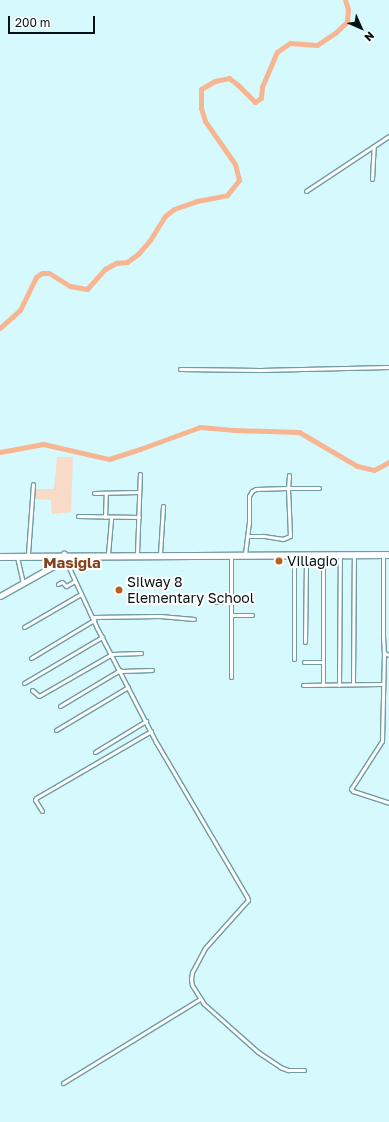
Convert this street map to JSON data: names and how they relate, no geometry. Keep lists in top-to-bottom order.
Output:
{
  "districts": ["Masigla"],
  "places": ["Villagio", "Silway 8 Elementary School"],
  "scale_bar": "200 m",
  "north": "bottom right"
}
